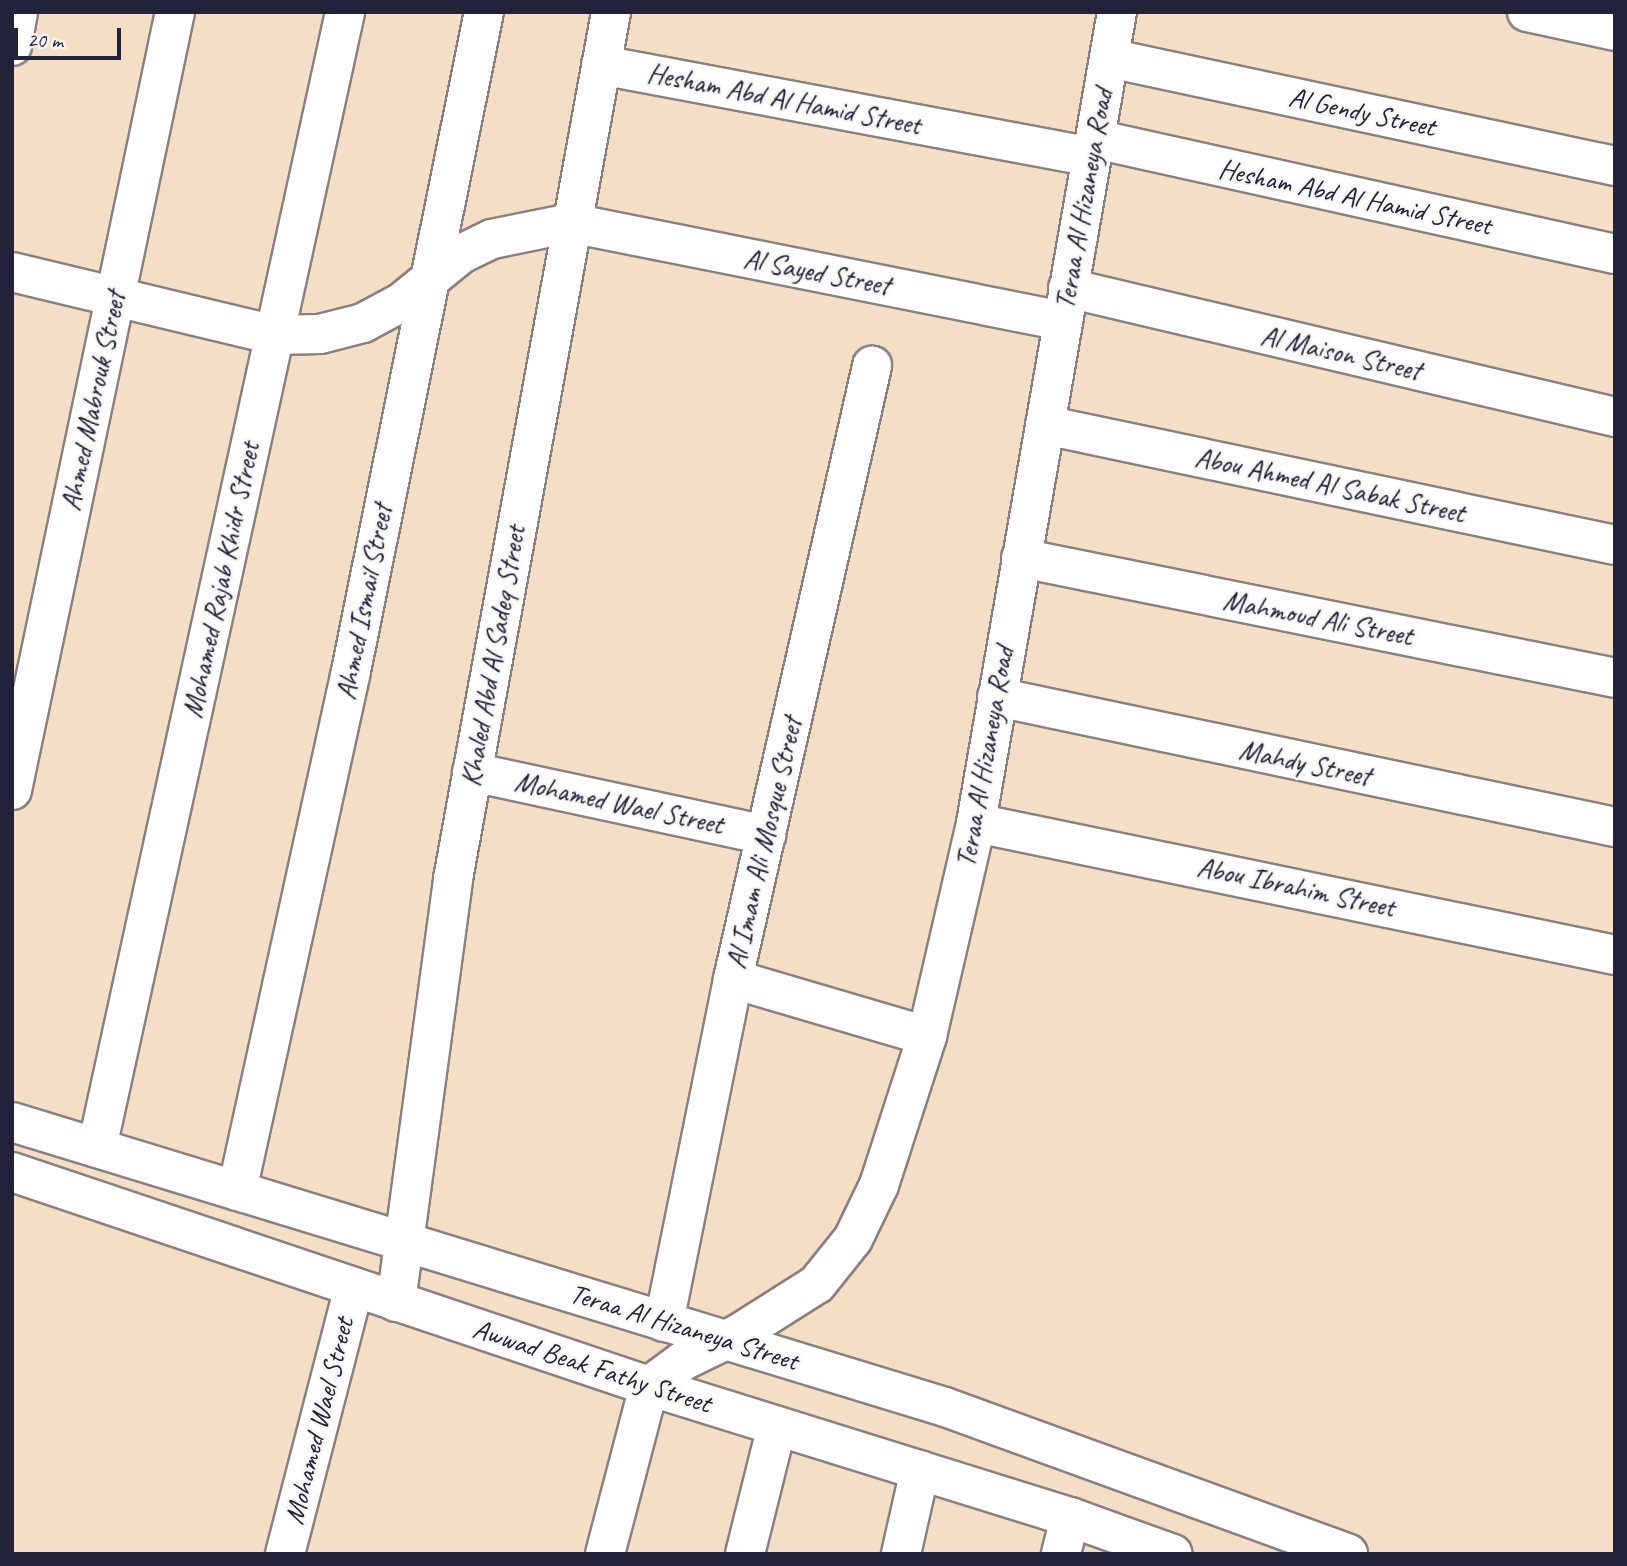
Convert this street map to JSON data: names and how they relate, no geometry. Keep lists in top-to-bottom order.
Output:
{
  "streets": {
    "street": [
      "Hesham Abd Al Hamid Street",
      "Al Gendy Street",
      "Teraa Al Hizaneya Road",
      "Al Sayed Street",
      "Al Maison Street",
      "Ahmed Mabrouk Street",
      "Abou Ahmed Al Sabak Street",
      "Mohamed Rajab Khidr Street",
      "Ahmed Ismail Street",
      "Mahmoud Ali Street",
      "Khaled Abd Al Sadeq Street",
      "Mahdy Street",
      "Mohamed Wael Street",
      "Al Imam Ali Mosque Street",
      "Abou Ibrahim Street",
      "Teraa Al Hizaneya Street",
      "Awwad Beak Fathy Street"
    ]
  },
  "crossings": [
    ["Hesham Abd Al Hamid Street", "Teraa Al Hizaneya Road"],
    ["Hesham Abd Al Hamid Street", "Khaled Abd Al Sadeq Street"],
    ["Al Gendy Street", "Teraa Al Hizaneya Road"],
    ["Teraa Al Hizaneya Road", "Al Sayed Street"],
    ["Teraa Al Hizaneya Road", "Al Maison Street"],
    ["Teraa Al Hizaneya Road", "Abou Ahmed Al Sabak Street"],
    ["Teraa Al Hizaneya Road", "Mahmoud Ali Street"],
    ["Teraa Al Hizaneya Road", "Mahdy Street"],
    ["Teraa Al Hizaneya Road", "Abou Ibrahim Street"],
    ["Teraa Al Hizaneya Road", "Teraa Al Hizaneya Street"],
    ["Teraa Al Hizaneya Road", "Awwad Beak Fathy Street"],
    ["Al Sayed Street", "Al Maison Street"],
    ["Al Sayed Street", "Khaled Abd Al Sadeq Street"],
    ["Mohamed Rajab Khidr Street", "Teraa Al Hizaneya Street"],
    ["Ahmed Ismail Street", "Teraa Al Hizaneya Street"],
    ["Khaled Abd Al Sadeq Street", "Mohamed Wael Street"],
    ["Khaled Abd Al Sadeq Street", "Teraa Al Hizaneya Street"],
    ["Khaled Abd Al Sadeq Street", "Awwad Beak Fathy Street"],
    ["Mohamed Wael Street", "Al Imam Ali Mosque Street"],
    ["Mohamed Wael Street", "Awwad Beak Fathy Street"],
    ["Al Imam Ali Mosque Street", "Teraa Al Hizaneya Street"]
  ],
  "scale_bar": "20 m"
}
